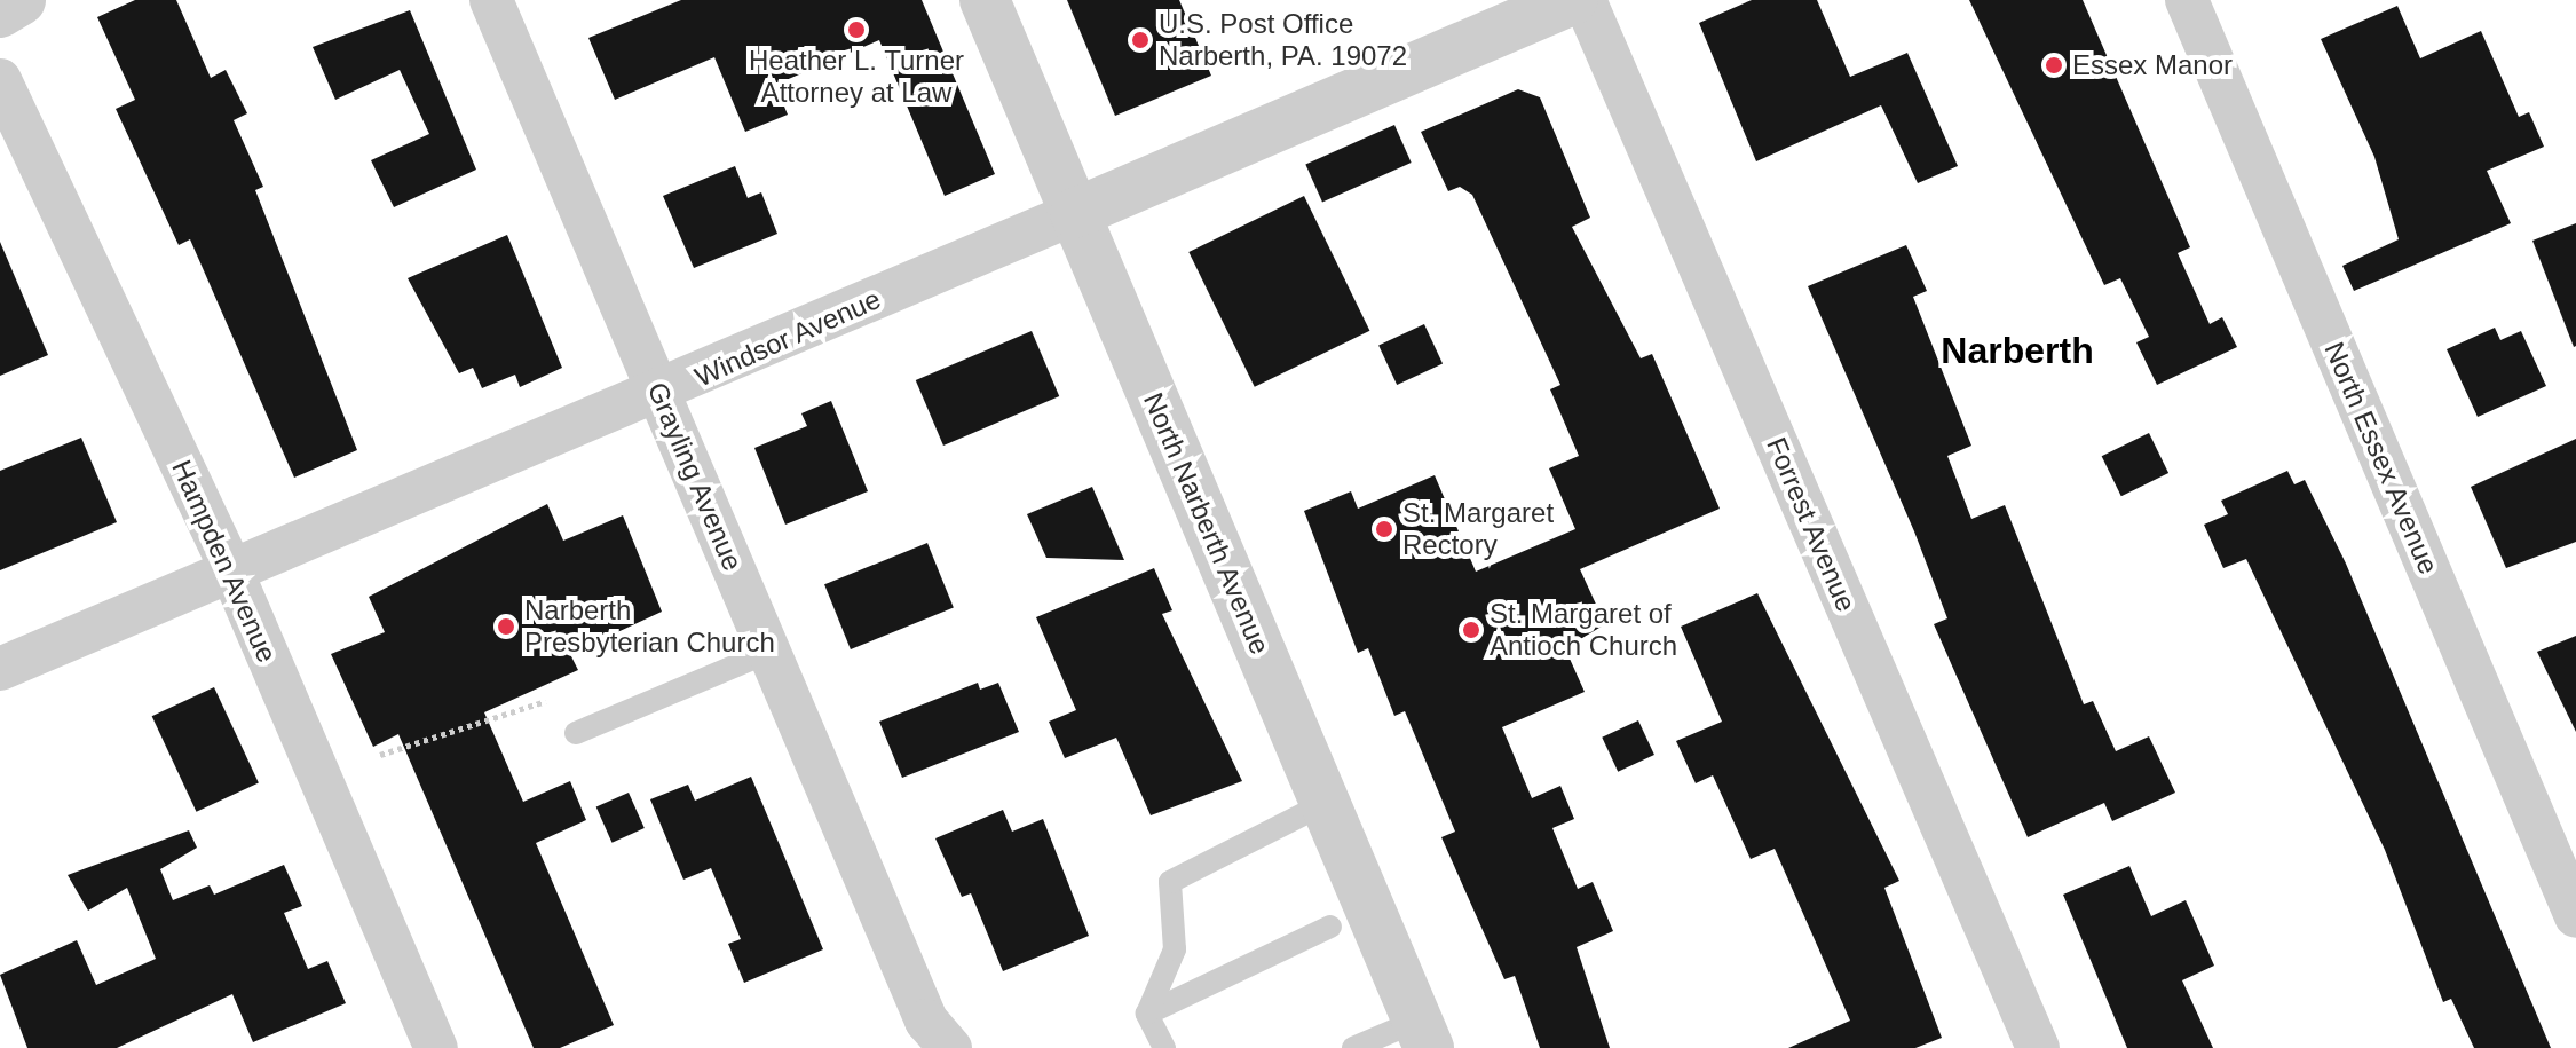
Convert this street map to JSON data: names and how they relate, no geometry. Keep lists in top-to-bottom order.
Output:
{
  "streets": {
    "street": [
      "Windsor Avenue",
      "North Essex Avenue",
      "Grayling Avenue",
      "North Narberth Avenue",
      "Forrest Avenue",
      "Hampden Avenue"
    ]
  },
  "crossings": [
    ["Windsor Avenue", "Grayling Avenue"],
    ["Windsor Avenue", "North Narberth Avenue"],
    ["Windsor Avenue", "Hampden Avenue"]
  ],
  "districts": ["Narberth"],
  "places": [
    "Heather L. Turner Attorney at Law",
    "U.S. Post Office Narberth, PA. 19072",
    "Essex Manor",
    "St. Margaret Rectory",
    "Narberth Presbyterian Church",
    "St. Margaret of Antioch Church"
  ]
}
